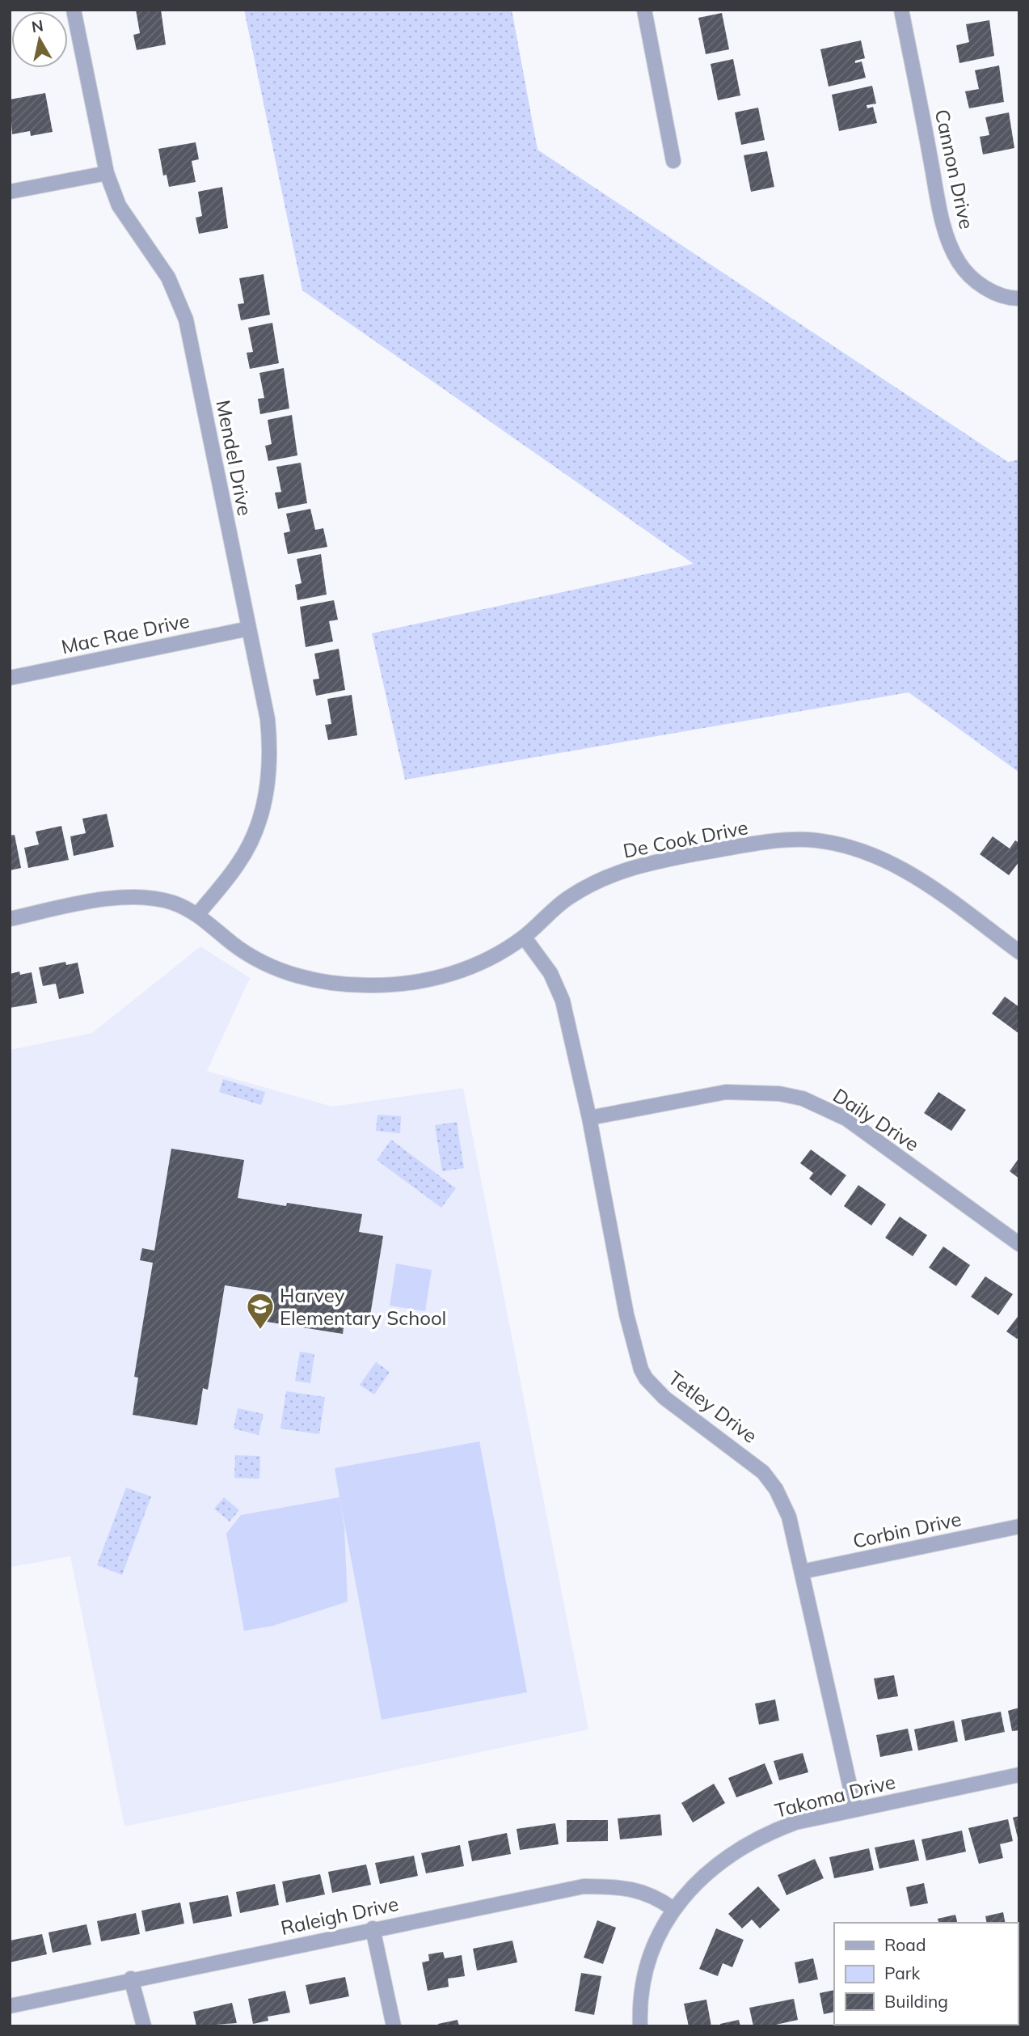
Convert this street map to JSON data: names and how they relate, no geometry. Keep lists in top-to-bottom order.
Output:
{
  "streets": {
    "street": [
      "Cannon Drive",
      "Mendel Drive",
      "Mac Rae Drive",
      "De Cook Drive",
      "Daily Drive",
      "Tetley Drive",
      "Corbin Drive",
      "Takoma Drive",
      "Raleigh Drive"
    ]
  },
  "crossings": [
    ["Mendel Drive", "Mac Rae Drive"],
    ["Mendel Drive", "De Cook Drive"],
    ["De Cook Drive", "Tetley Drive"],
    ["Daily Drive", "Tetley Drive"],
    ["Tetley Drive", "Corbin Drive"],
    ["Tetley Drive", "Takoma Drive"],
    ["Takoma Drive", "Raleigh Drive"]
  ],
  "places": {
    "school or university": ["Harvey Elementary School"]
  },
  "legend": ["Road", "Park", "Building"],
  "north": "top"
}
